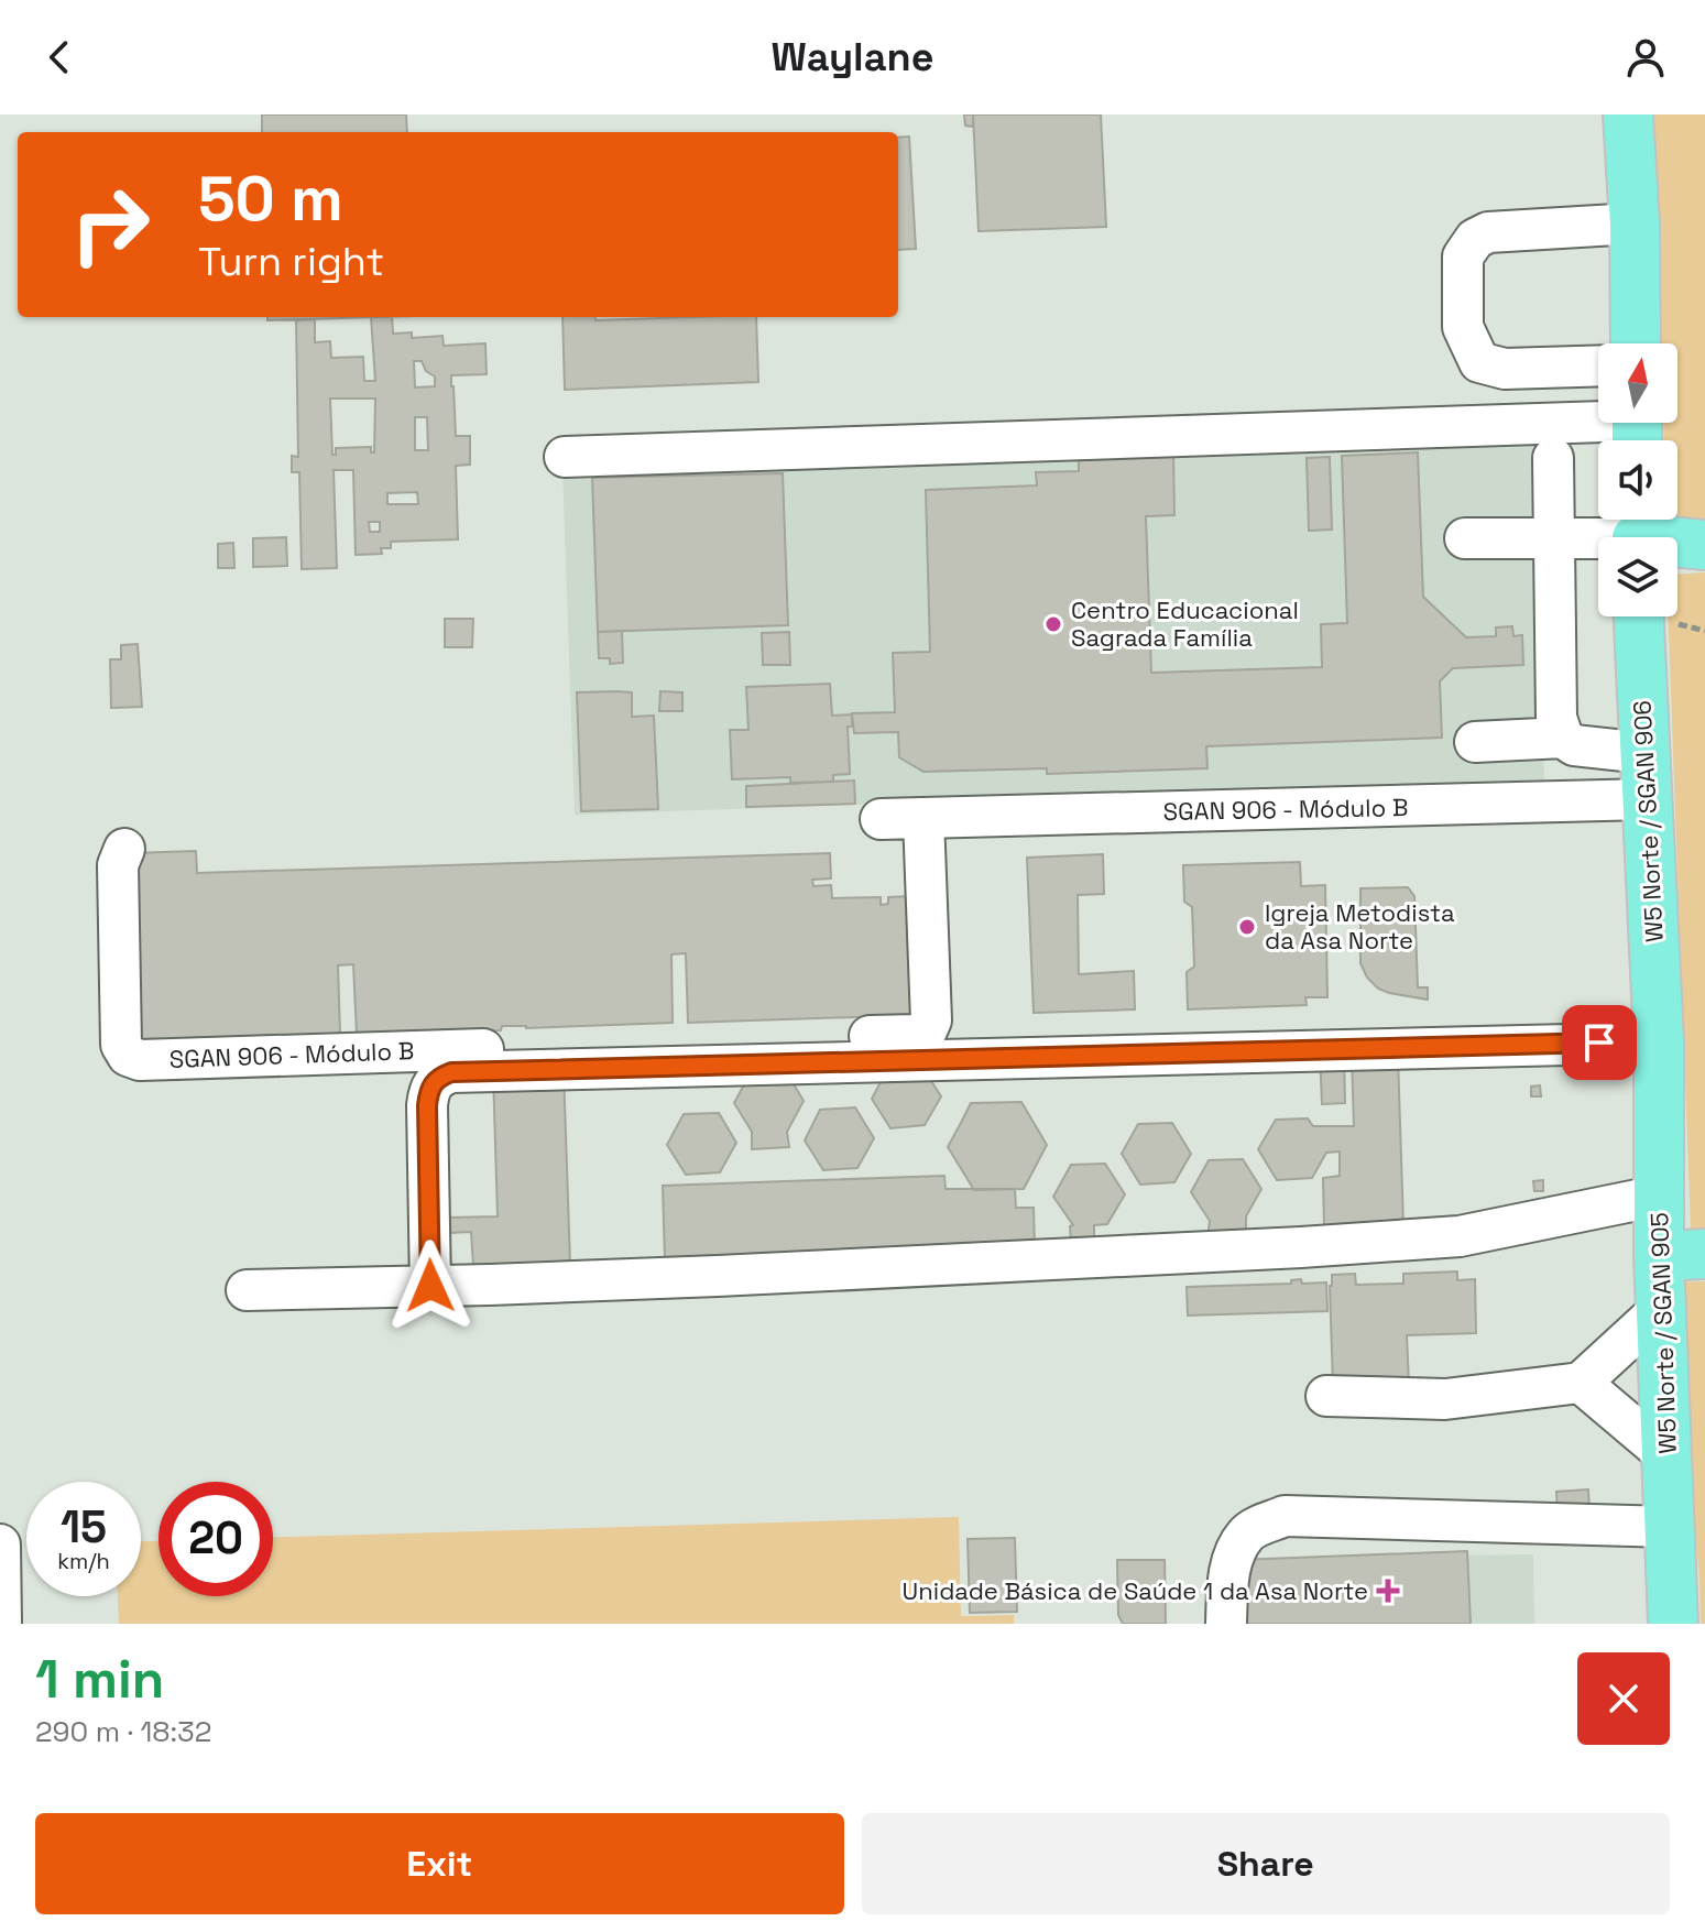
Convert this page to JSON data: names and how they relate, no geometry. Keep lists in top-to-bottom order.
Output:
{
  "streets": {
    "main road": ["W5 Norte / SGAN 906", "W5 Norte / SGAN 905"],
    "street": ["SGAN 906 - Módulo B"]
  },
  "crossings": [
    ["SGAN 906 - Módulo B", "W5 Norte / SGAN 906"],
    ["W5 Norte / SGAN 906", "W5 Norte / SGAN 905"]
  ],
  "places": {
    "other": ["Centro Educacional Sagrada Família", "Igreja Metodista da Asa Norte"],
    "health": ["Unidade Básica de Saúde 1 da Asa Norte"]
  },
  "north": "top",
  "page": {
    "header": "Waylane",
    "turn": ["50 m", "Turn right"],
    "speed": "15 km/h",
    "limit": "20",
    "heading": ["1 min", "290 m · 18:32"],
    "buttons": ["Exit", "Share"]
  }
}
